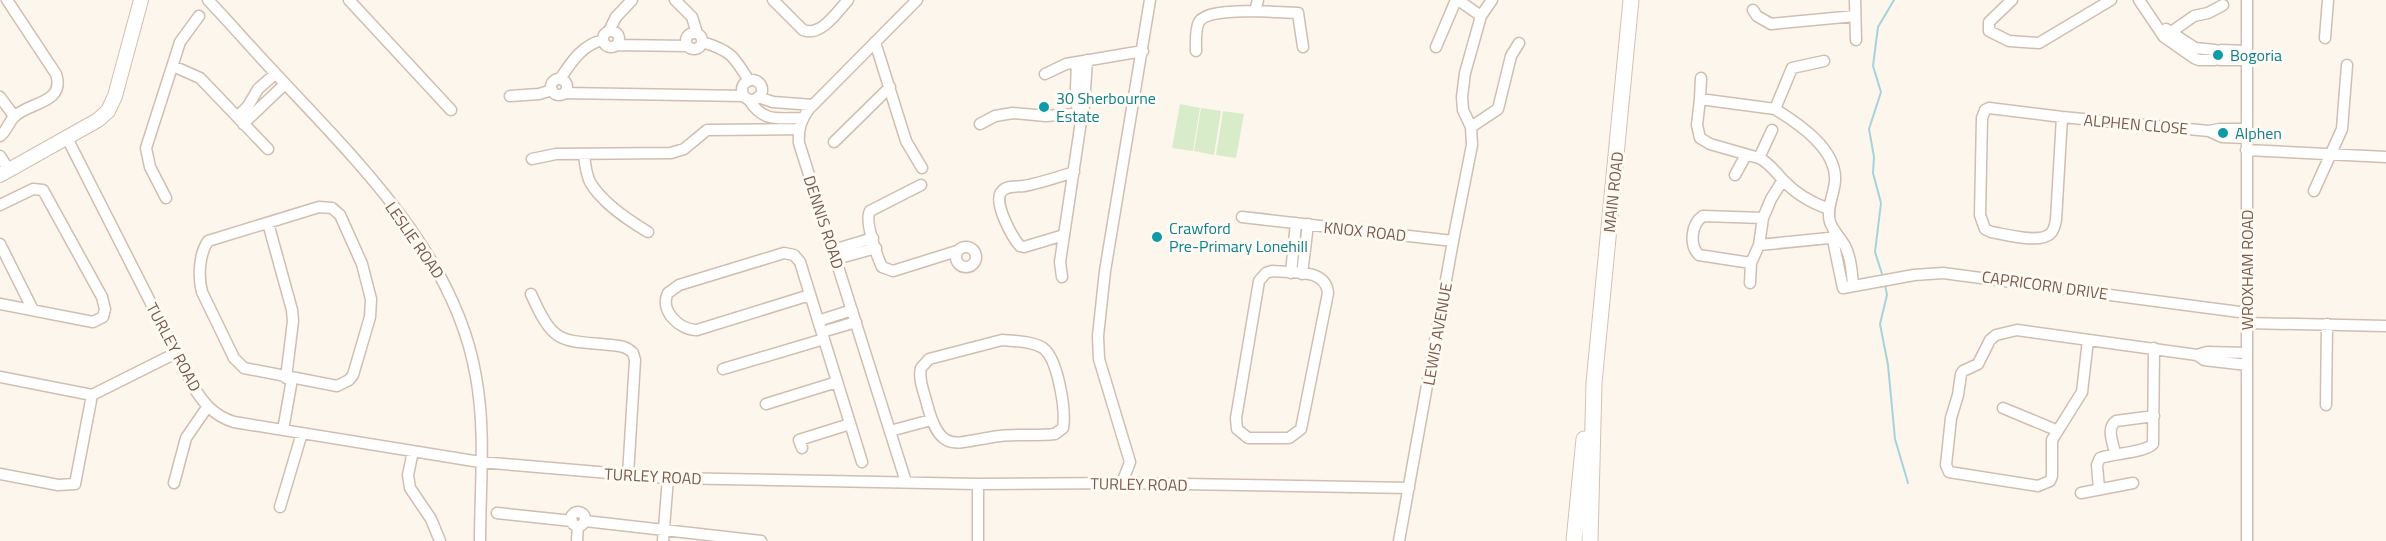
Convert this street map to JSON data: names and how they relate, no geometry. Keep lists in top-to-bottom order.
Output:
{
  "streets": {
    "main road": ["MAIN ROAD"],
    "street": [
      "ALPHEN CLOSE",
      "DENNIS ROAD",
      "KNOX ROAD",
      "LESLIE ROAD",
      "WROXHAM ROAD",
      "CAPRICORN DRIVE",
      "LEWIS AVENUE",
      "TURLEY ROAD"
    ]
  },
  "crossings": [
    ["ALPHEN CLOSE", "WROXHAM ROAD"],
    ["DENNIS ROAD", "TURLEY ROAD"],
    ["KNOX ROAD", "LEWIS AVENUE"],
    ["LESLIE ROAD", "TURLEY ROAD"],
    ["WROXHAM ROAD", "CAPRICORN DRIVE"],
    ["LEWIS AVENUE", "TURLEY ROAD"]
  ],
  "places": [
    "Bogoria",
    "30 Sherbourne Estate",
    "Alphen",
    "Crawford Pre-Primary Lonehill"
  ]
}
